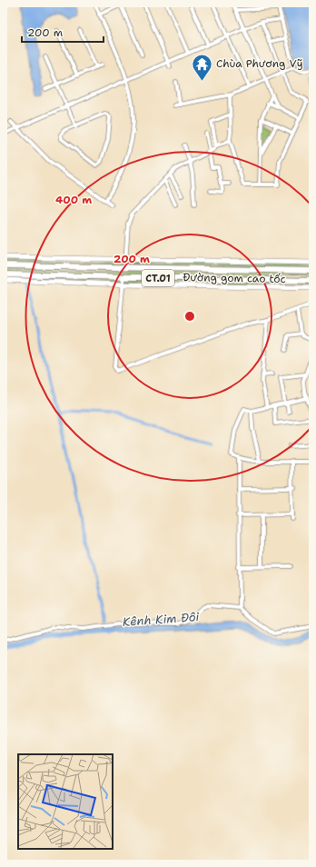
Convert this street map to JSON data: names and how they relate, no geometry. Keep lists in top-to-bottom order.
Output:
{
  "streets": {
    "highway": ["CT.01"],
    "main road": ["Đường gom cao tốc"]
  },
  "water": ["Kênh Kim Đôi"],
  "places": {
    "temple": ["Chùa Phương Vỹ"]
  },
  "scale_bar": "200 m",
  "rings": ["400 m", "200 m"]
}
